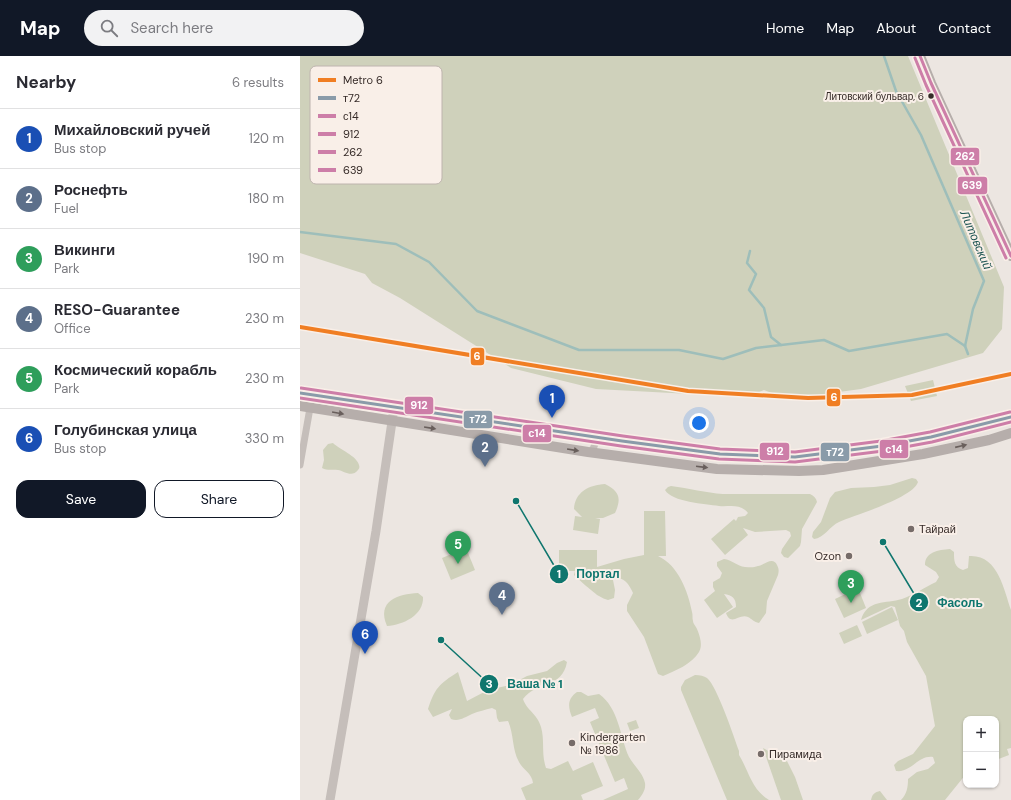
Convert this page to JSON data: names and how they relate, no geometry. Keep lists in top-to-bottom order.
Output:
{
  "water": ["Литовский"],
  "places": [
    "Литовский бульвар, 6",
    "Портал",
    "Тайрай",
    "Фасоль",
    "Ozon",
    "Ваша № 1",
    "Kindergarten № 1986",
    "Пирамида"
  ],
  "lines": [
    "transit line 262",
    "transit line 639",
    "metro line 6",
    "transit line 912",
    "transit line т72",
    "transit line с14"
  ],
  "legend": [
    "Metro 6",
    "т72",
    "с14",
    "912",
    "262",
    "639"
  ],
  "page": {
    "header": "Map",
    "search": "Search here",
    "nav": [
      "Home",
      "Map",
      "About",
      "Contact"
    ],
    "heading": ["Nearby", "6 results"],
    "list": [
      {
        "mark": "1",
        "name": "Михайловский ручей",
        "note": "Bus stop",
        "value": "120 m"
      },
      {
        "mark": "2",
        "name": "Роснефть",
        "note": "Fuel",
        "value": "180 m"
      },
      {
        "mark": "3",
        "name": "Викинги",
        "note": "Park",
        "value": "190 m"
      },
      {
        "mark": "4",
        "name": "RESO-Guarantee",
        "note": "Office",
        "value": "230 m"
      },
      {
        "mark": "5",
        "name": "Космический корабль",
        "note": "Park",
        "value": "230 m"
      },
      {
        "mark": "6",
        "name": "Голубинская улица",
        "note": "Bus stop",
        "value": "330 m"
      }
    ],
    "pins": [
      "1",
      "2",
      "5",
      "3",
      "4",
      "6"
    ],
    "buttons": ["Save", "Share"],
    "map_buttons": ["+", "−"]
  }
}
